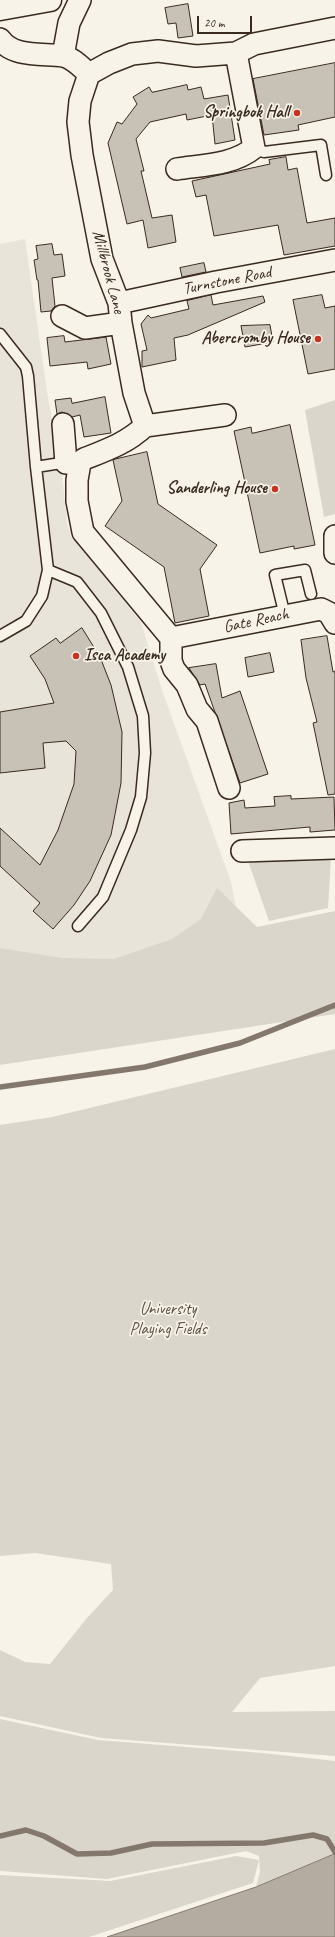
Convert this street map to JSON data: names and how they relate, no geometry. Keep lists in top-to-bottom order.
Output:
{
  "streets": {
    "street": ["Millbrook Lane", "Turnstone Road", "Gate Reach"]
  },
  "crossings": [
    ["Millbrook Lane", "Turnstone Road"]
  ],
  "parks": ["University Playing Fields"],
  "places": [
    "Springbok Hall",
    "Abercromby House",
    "Sanderling House",
    "Isca Academy"
  ],
  "scale_bar": "20 m"
}
